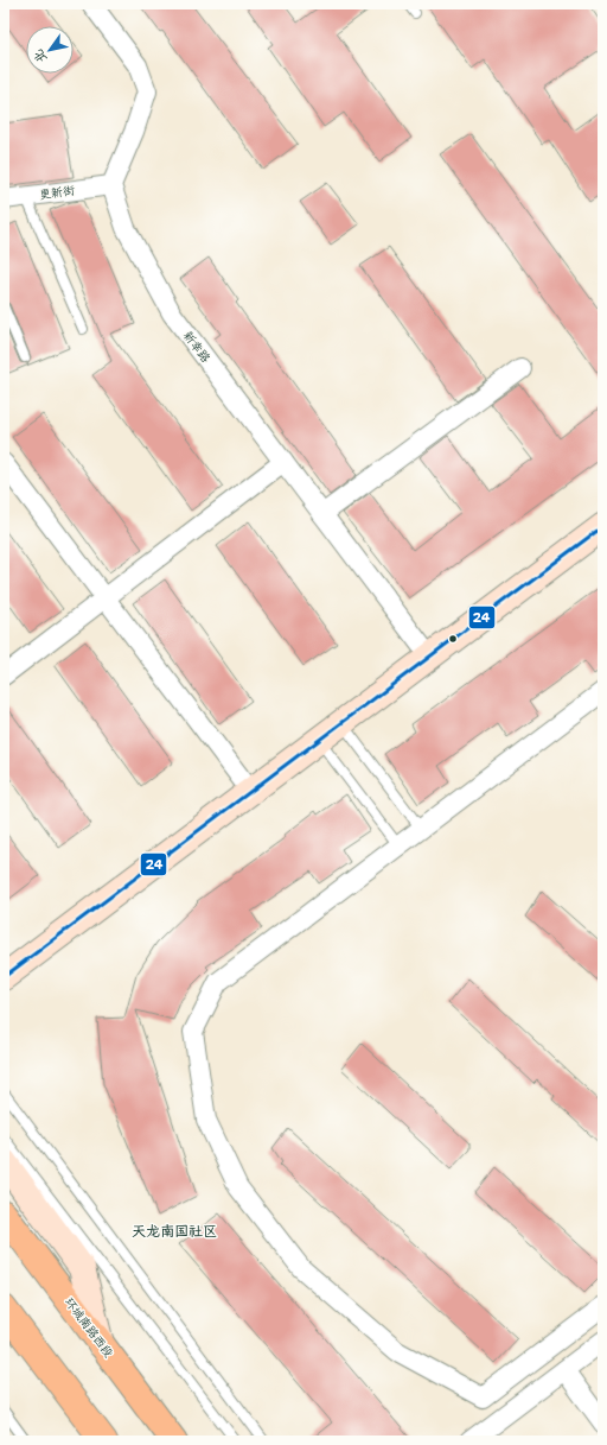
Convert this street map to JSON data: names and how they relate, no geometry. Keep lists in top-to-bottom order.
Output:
{
  "streets": {
    "main road": ["环城南路西段"],
    "street": ["更新街", "新幸路"]
  },
  "crossings": [
    ["更新街", "新幸路"]
  ],
  "districts": ["天龙南国社区"],
  "lines": ["transit line 24"],
  "north": "bottom left"
}
